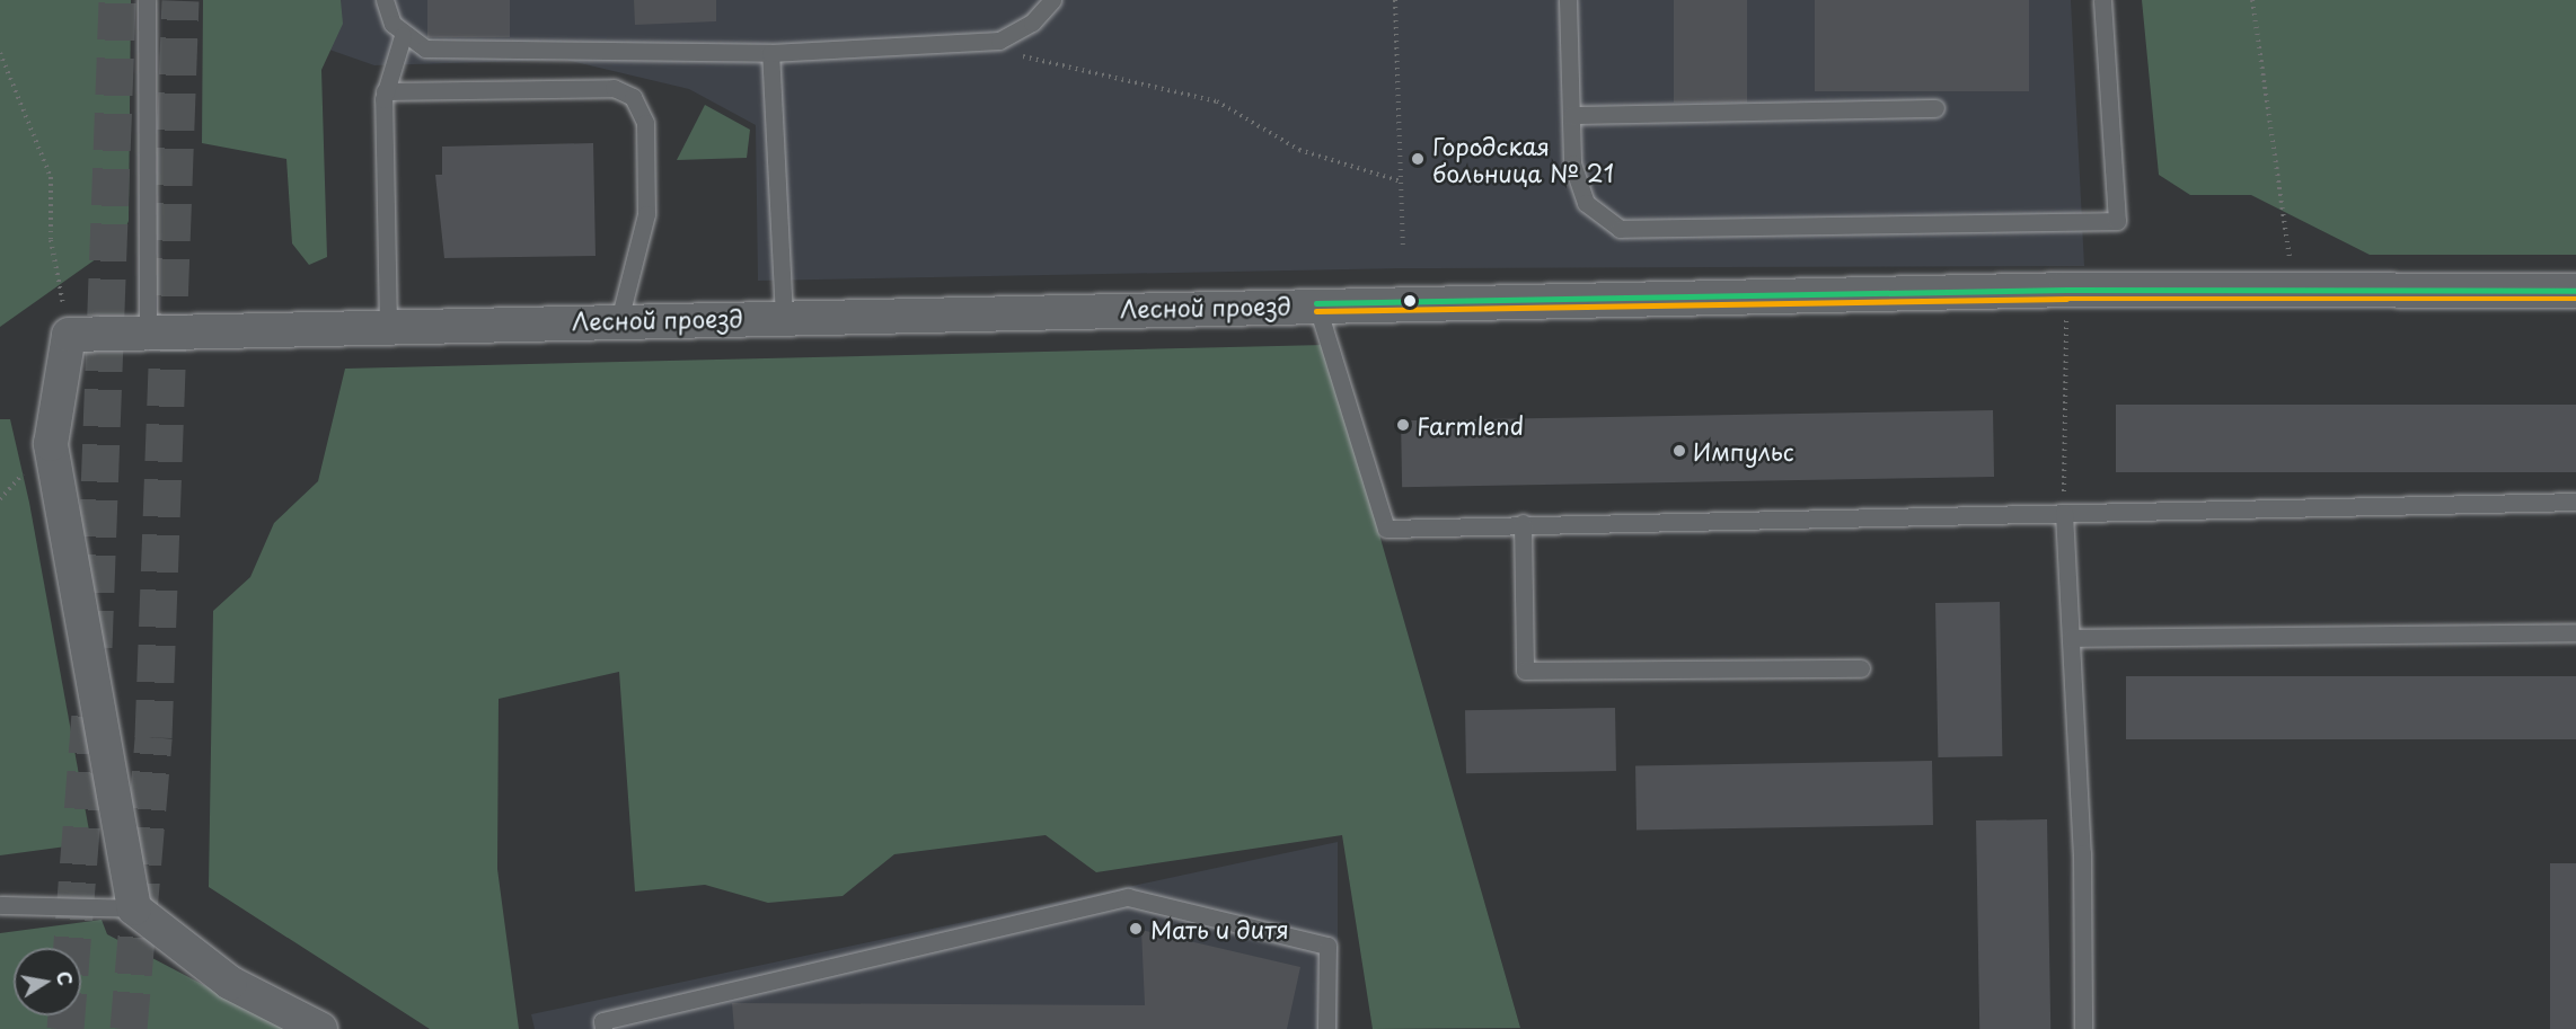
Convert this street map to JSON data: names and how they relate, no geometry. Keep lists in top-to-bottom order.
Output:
{
  "streets": {
    "street": ["Лесной проезд"]
  },
  "places": [
    "Городская больница № 21",
    "Farmlend",
    "Импульс",
    "Мать и дитя"
  ],
  "north": "right"
}
